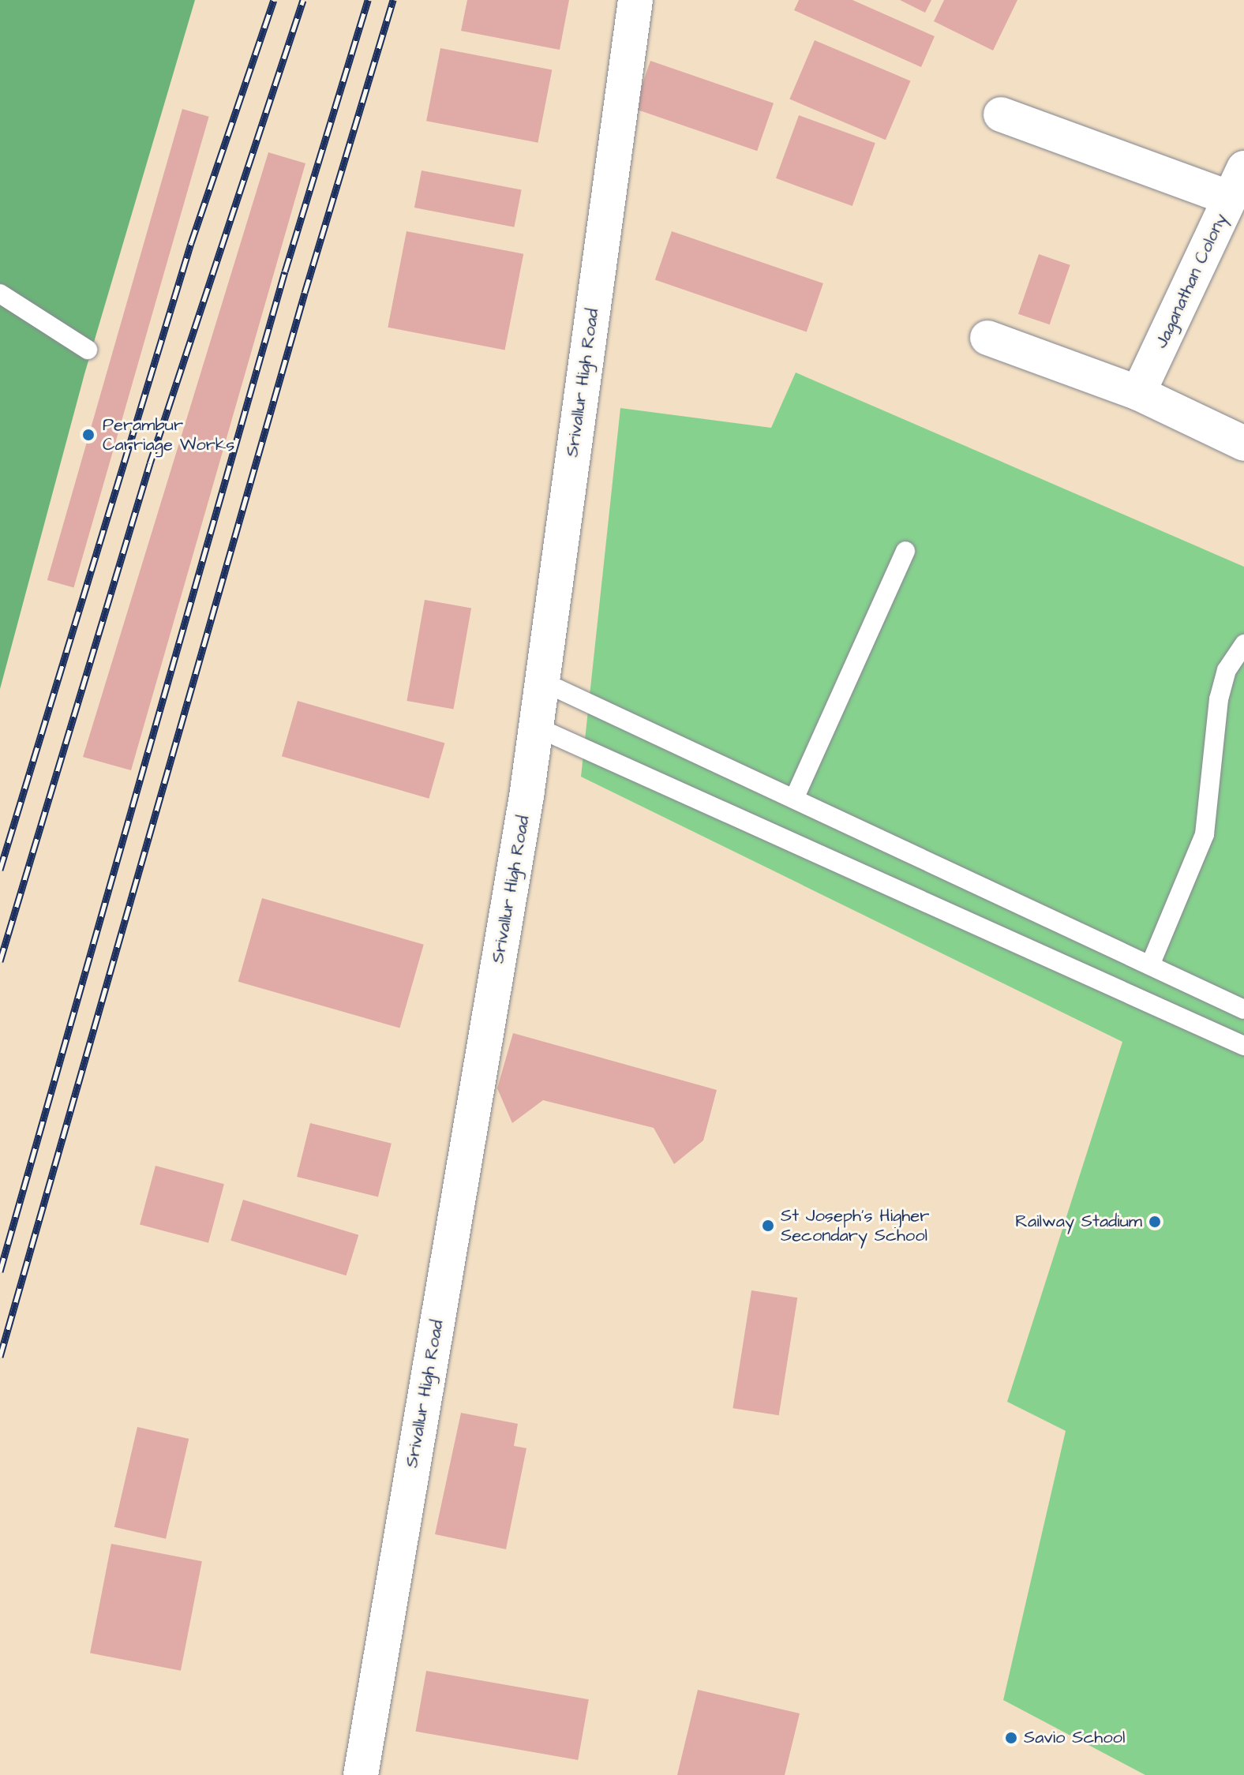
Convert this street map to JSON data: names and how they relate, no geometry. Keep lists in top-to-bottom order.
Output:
{
  "streets": {
    "street": ["Jaganathan Colony", "Srivallur High Road"]
  },
  "places": [
    "Perambur Carriage Works",
    "Railway Stadium",
    "St Joseph's Higher Secondary School",
    "Savio School"
  ]
}
